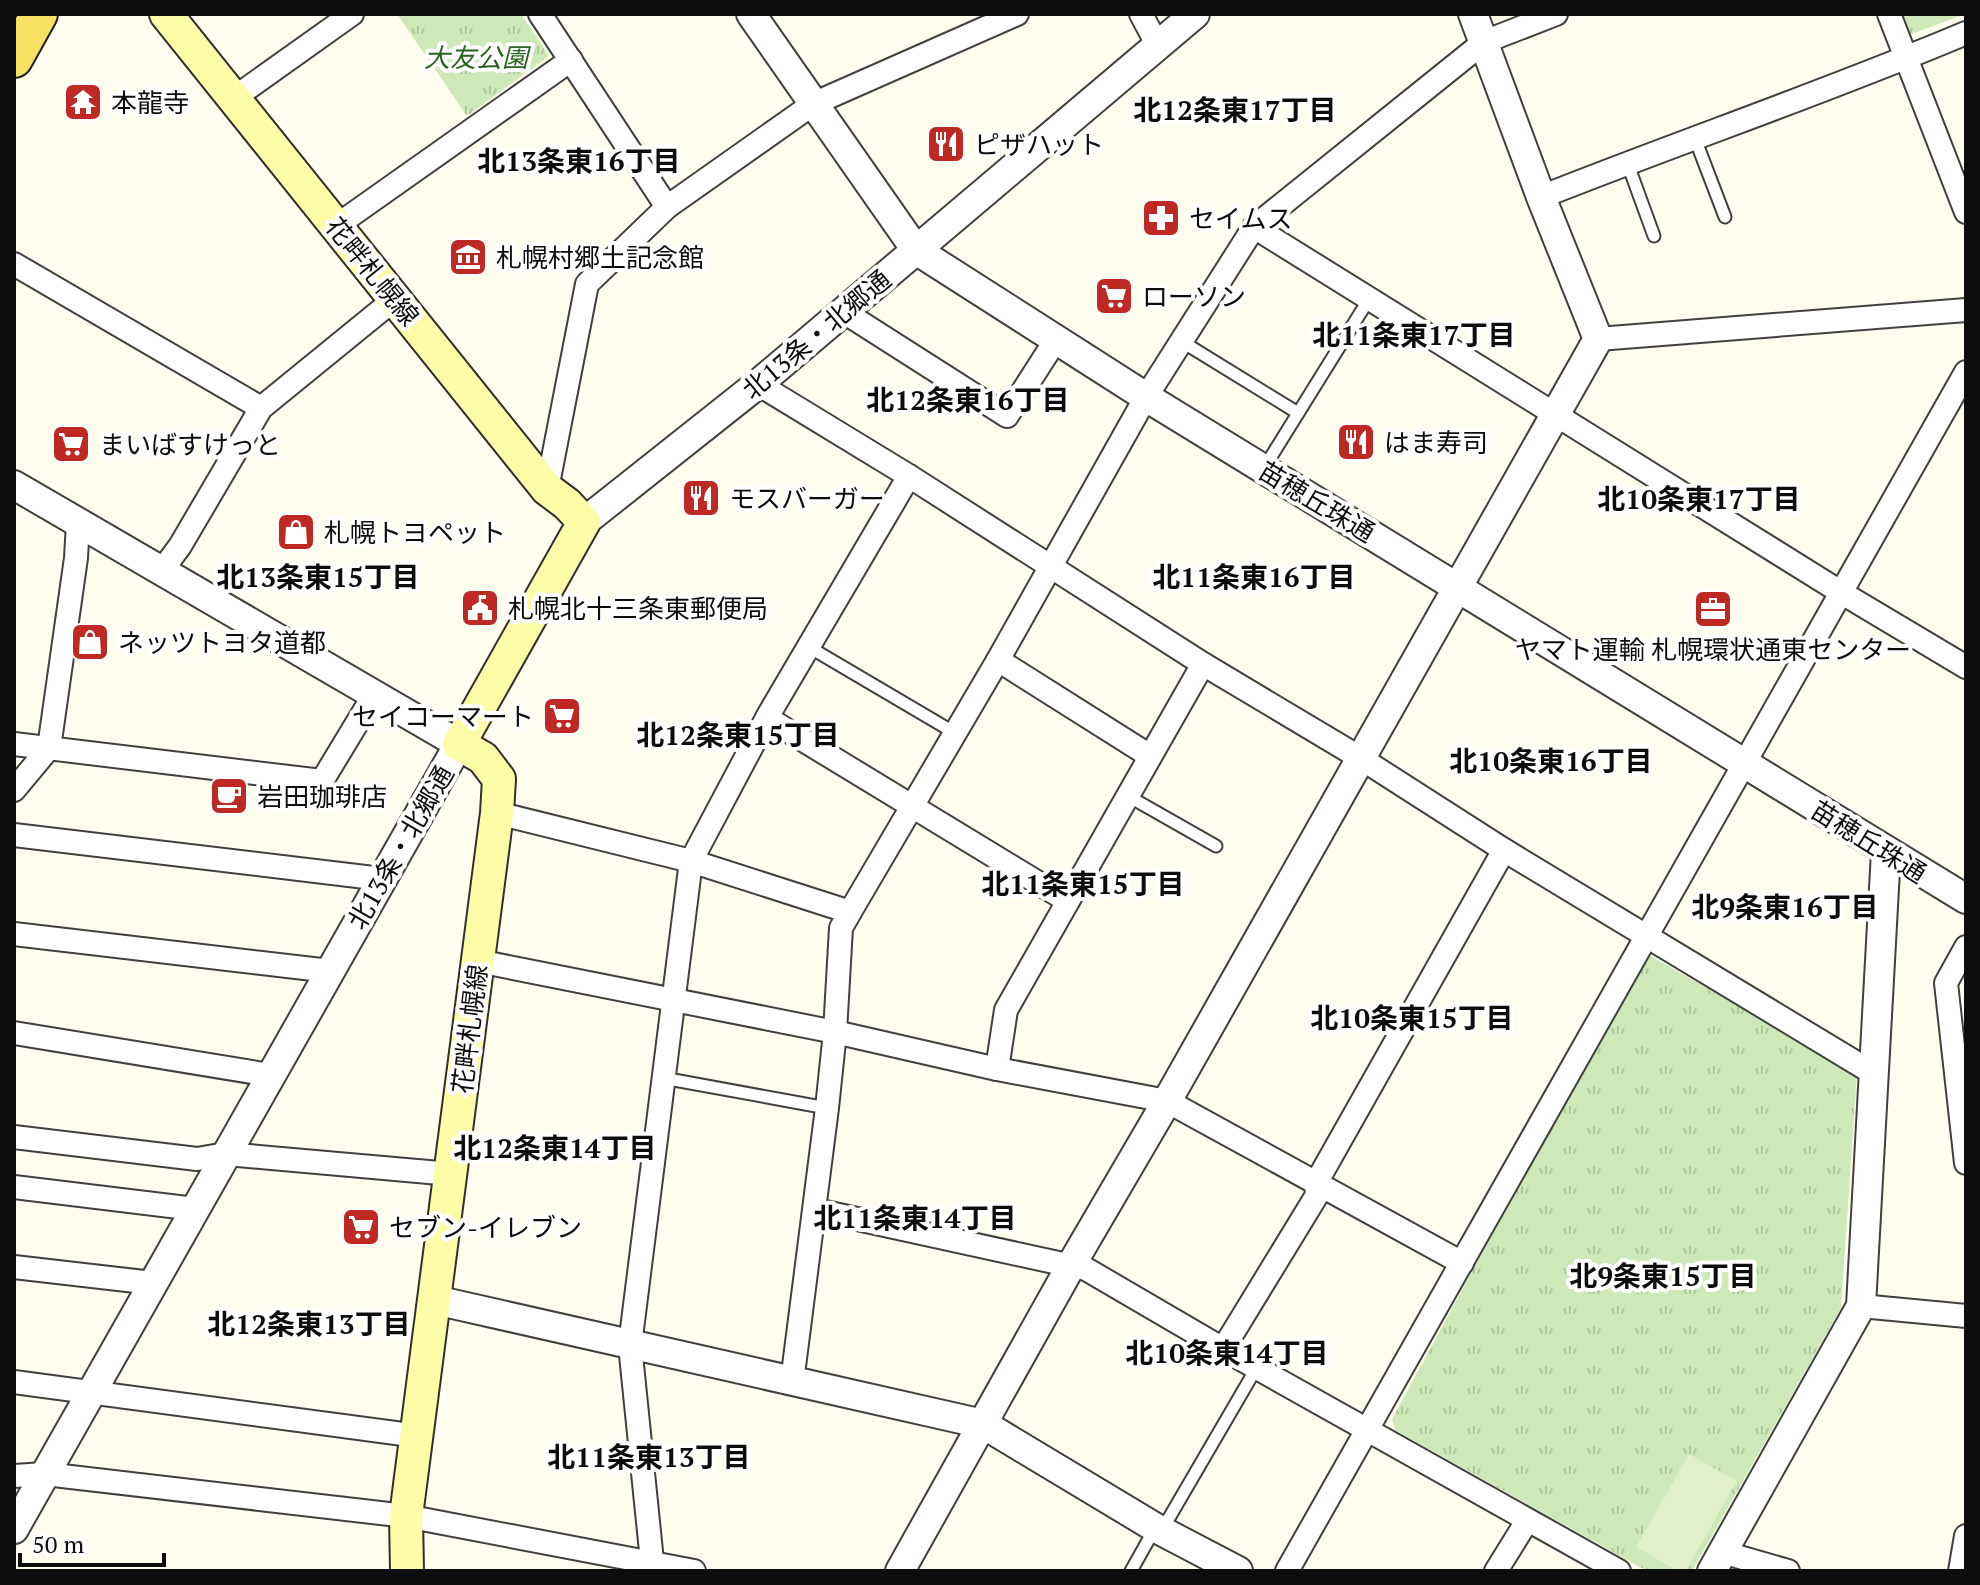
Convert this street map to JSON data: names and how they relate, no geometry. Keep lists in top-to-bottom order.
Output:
{
  "streets": {
    "main road": ["花畔札幌線", "北13条・北郷通"],
    "street": ["苗穂丘珠通"]
  },
  "crossings": [
    ["花畔札幌線", "北13条・北郷通"],
    ["北13条・北郷通", "苗穂丘珠通"]
  ],
  "districts": [
    "北12条東17丁目",
    "北13条東16丁目",
    "北11条東17丁目",
    "北12条東16丁目",
    "北10条東17丁目",
    "北13条東15丁目",
    "北11条東16丁目",
    "北12条東15丁目",
    "北10条東16丁目",
    "北11条東15丁目",
    "北9条東16丁目",
    "北10条東15丁目",
    "北12条東14丁目",
    "北11条東14丁目",
    "北9条東15丁目",
    "北12条東13丁目",
    "北10条東14丁目",
    "北11条東13丁目"
  ],
  "parks": ["大友公園"],
  "places": {
    "temple": ["本龍寺"],
    "restaurant": ["ピザハット", "はま寿司", "モスバーガー"],
    "pharmacy": ["セイムス"],
    "museum": ["札幌村郷土記念館"],
    "supermarket": [
      "ローソン",
      "まいばすけっと",
      "セイコーマート",
      "セブン-イレブン"
    ],
    "shop": ["札幌トヨペット", "ネッツトヨタ道都"],
    "public building": ["札幌北十三条東郵便局"],
    "office": ["ヤマト運輸 札幌環状通東センター"],
    "cafe": ["岩田珈琲店"]
  },
  "scale_bar": "50 m"
}
